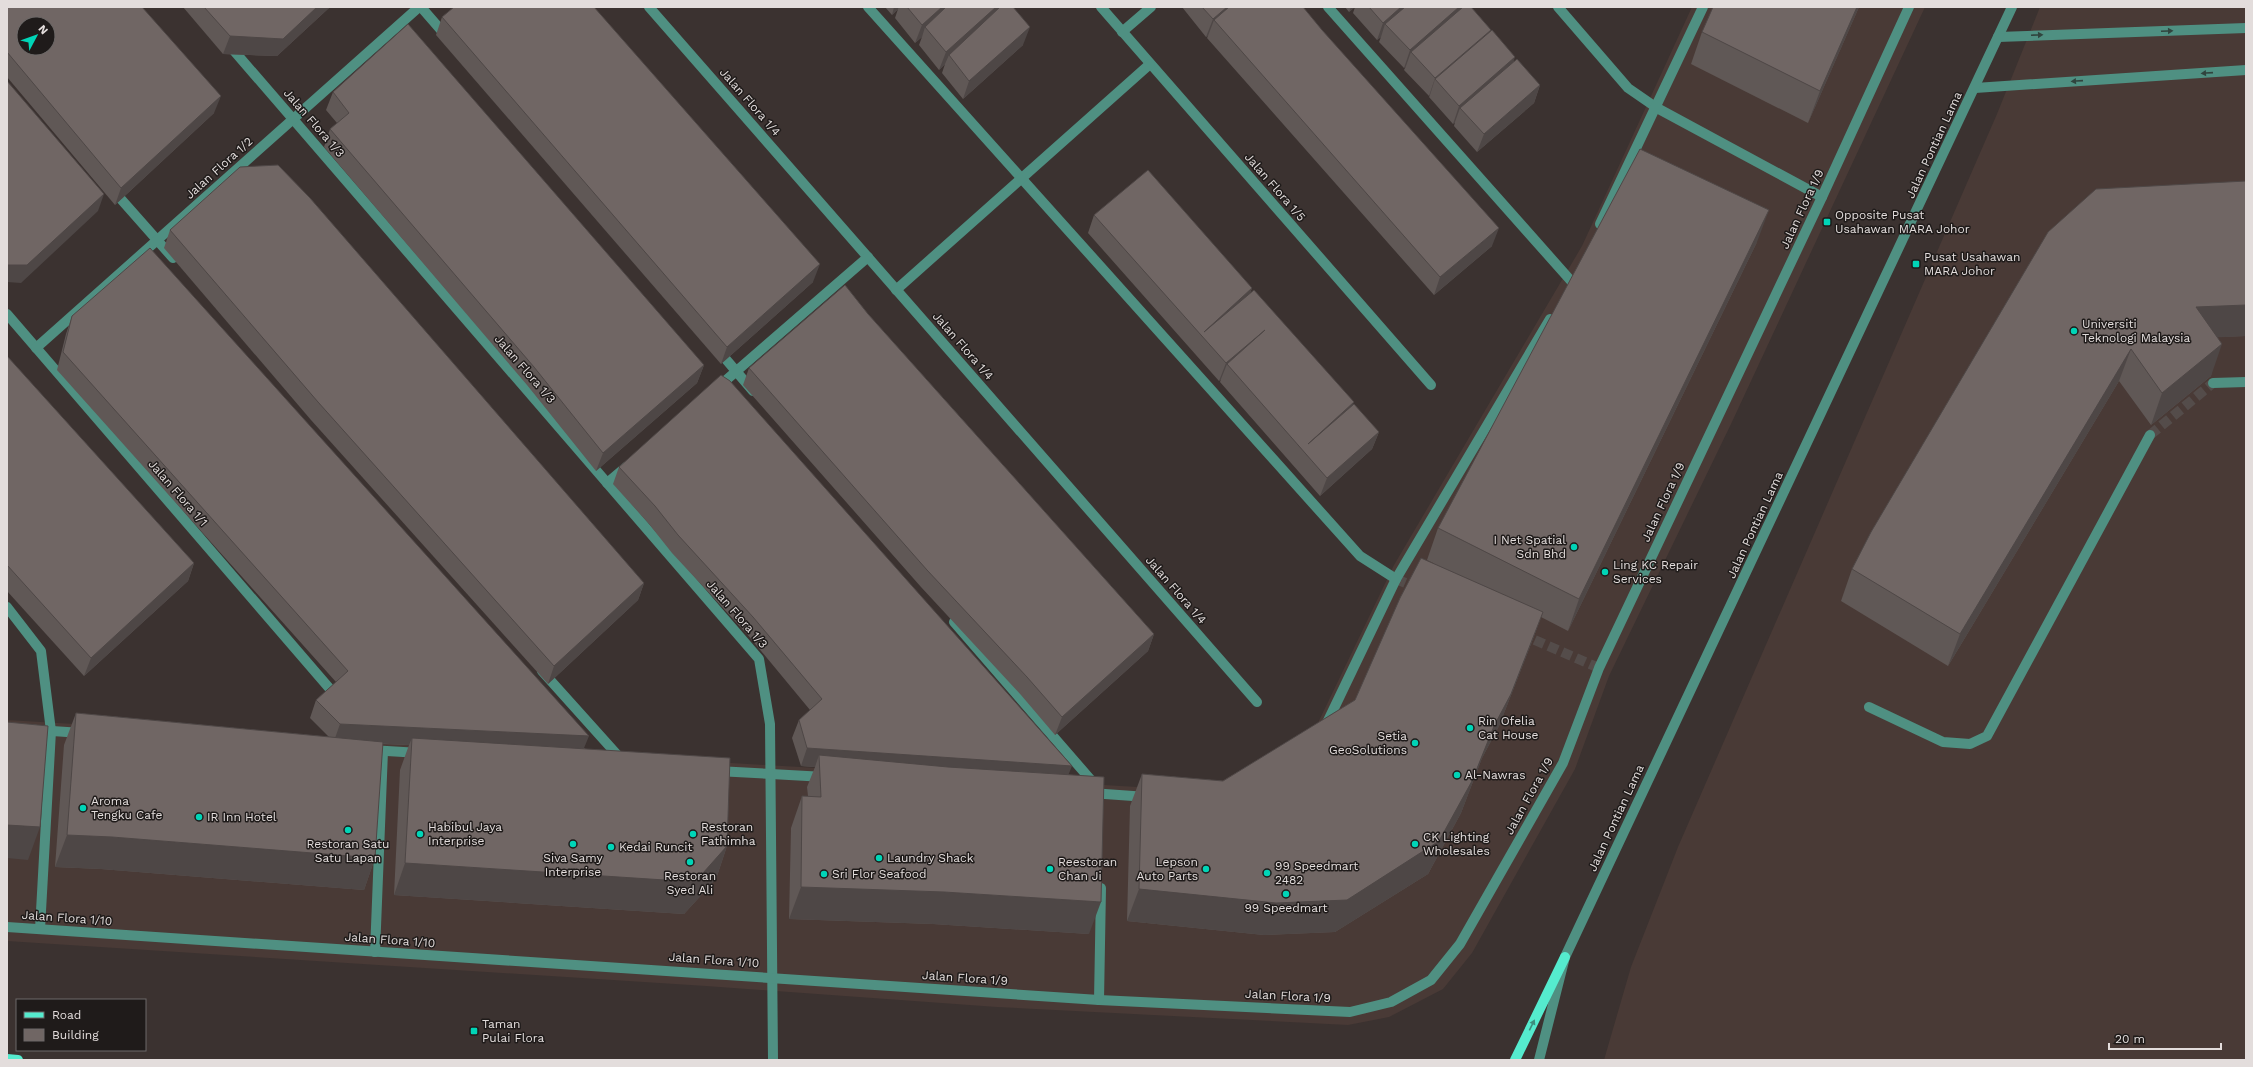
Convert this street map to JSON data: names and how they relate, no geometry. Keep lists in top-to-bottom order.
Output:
{
  "streets": {
    "street": [
      "Jalan Flora 1/4",
      "Jalan Flora 1/3",
      "Jalan Pontian Lama",
      "Jalan Flora 1/2",
      "Jalan Flora 1/5",
      "Jalan Flora 1/9",
      "Jalan Flora 1/1",
      "Jalan Flora 1/10"
    ]
  },
  "crossings": [
    ["Jalan Flora 1/3", "Jalan Flora 1/2"],
    ["Jalan Flora 1/3", "Jalan Flora 1/9"],
    ["Jalan Flora 1/3", "Jalan Flora 1/10"],
    ["Jalan Flora 1/2", "Jalan Flora 1/1"],
    ["Jalan Flora 1/9", "Jalan Flora 1/10"]
  ],
  "places": {
    "transit": ["Opposite Pusat Usahawan MARA Johor", "Pusat Usahawan MARA Johor", "Taman Pulai Flora"],
    "other": [
      "Universiti Teknologi Malaysia",
      "I Net Spatial Sdn Bhd",
      "Ling KC Repair Services",
      "Rin Ofelia Cat House",
      "Setia GeoSolutions",
      "Al-Nawras",
      "Aroma Tengku Cafe",
      "IR Inn Hotel",
      "Restoran Satu Satu Lapan",
      "Habibul Jaya Interprise",
      "Restoran Fathimha",
      "Siva Samy Interprise",
      "CK Lighting Wholesales",
      "Kedai Runcit",
      "Laundry Shack",
      "Restoran Syed Ali",
      "Reestoran Chan Ji",
      "Lepson Auto Parts",
      "99 Speedmart 2482",
      "Sri Flor Seafood",
      "99 Speedmart"
    ]
  },
  "legend": ["Road", "Building"],
  "scale_bar": "20 m",
  "north": "top right"
}
